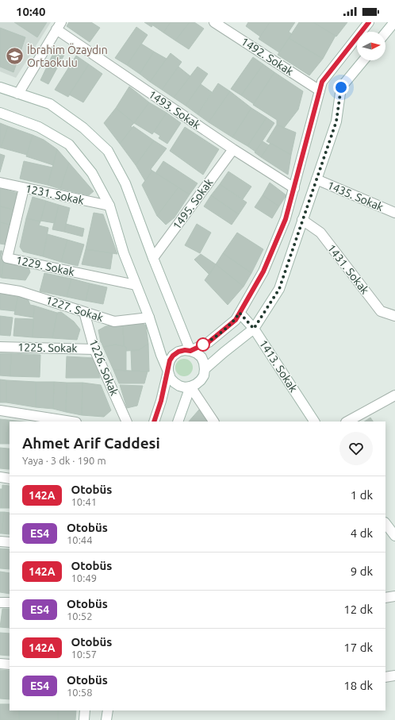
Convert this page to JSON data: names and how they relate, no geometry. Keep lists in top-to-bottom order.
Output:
{
  "streets": {
    "street": [
      "1492. Sokak",
      "1493. Sokak",
      "1231. Sokak",
      "1435. Sokak",
      "1495. Sokak",
      "1229. Sokak",
      "1431. Sokak",
      "1227. Sokak",
      "1225. Sokak",
      "1413. Sokak",
      "1226. Sokak"
    ]
  },
  "crossings": [
    ["1493. Sokak", "1495. Sokak"],
    ["1231. Sokak", "1229. Sokak"],
    ["1227. Sokak", "1226. Sokak"],
    ["1225. Sokak", "1226. Sokak"]
  ],
  "places": {
    "school or university": ["İbrahim Özaydın Ortaokulu"]
  },
  "lines": ["bus line 142A"],
  "north": "right",
  "page": {
    "status": "10:40",
    "heading": ["Ahmet Arif Caddesi", "Yaya · 3 dk · 190 m"],
    "list": [
      {
        "mark": "142A",
        "name": "Otobüs",
        "note": "10:41",
        "value": "1 dk"
      },
      {
        "mark": "ES4",
        "name": "Otobüs",
        "note": "10:44",
        "value": "4 dk"
      },
      {
        "mark": "142A",
        "name": "Otobüs",
        "note": "10:49",
        "value": "9 dk"
      },
      {
        "mark": "ES4",
        "name": "Otobüs",
        "note": "10:52",
        "value": "12 dk"
      },
      {
        "mark": "142A",
        "name": "Otobüs",
        "note": "10:57",
        "value": "17 dk"
      },
      {
        "mark": "ES4",
        "name": "Otobüs",
        "note": "10:58",
        "value": "18 dk"
      }
    ]
  }
}
